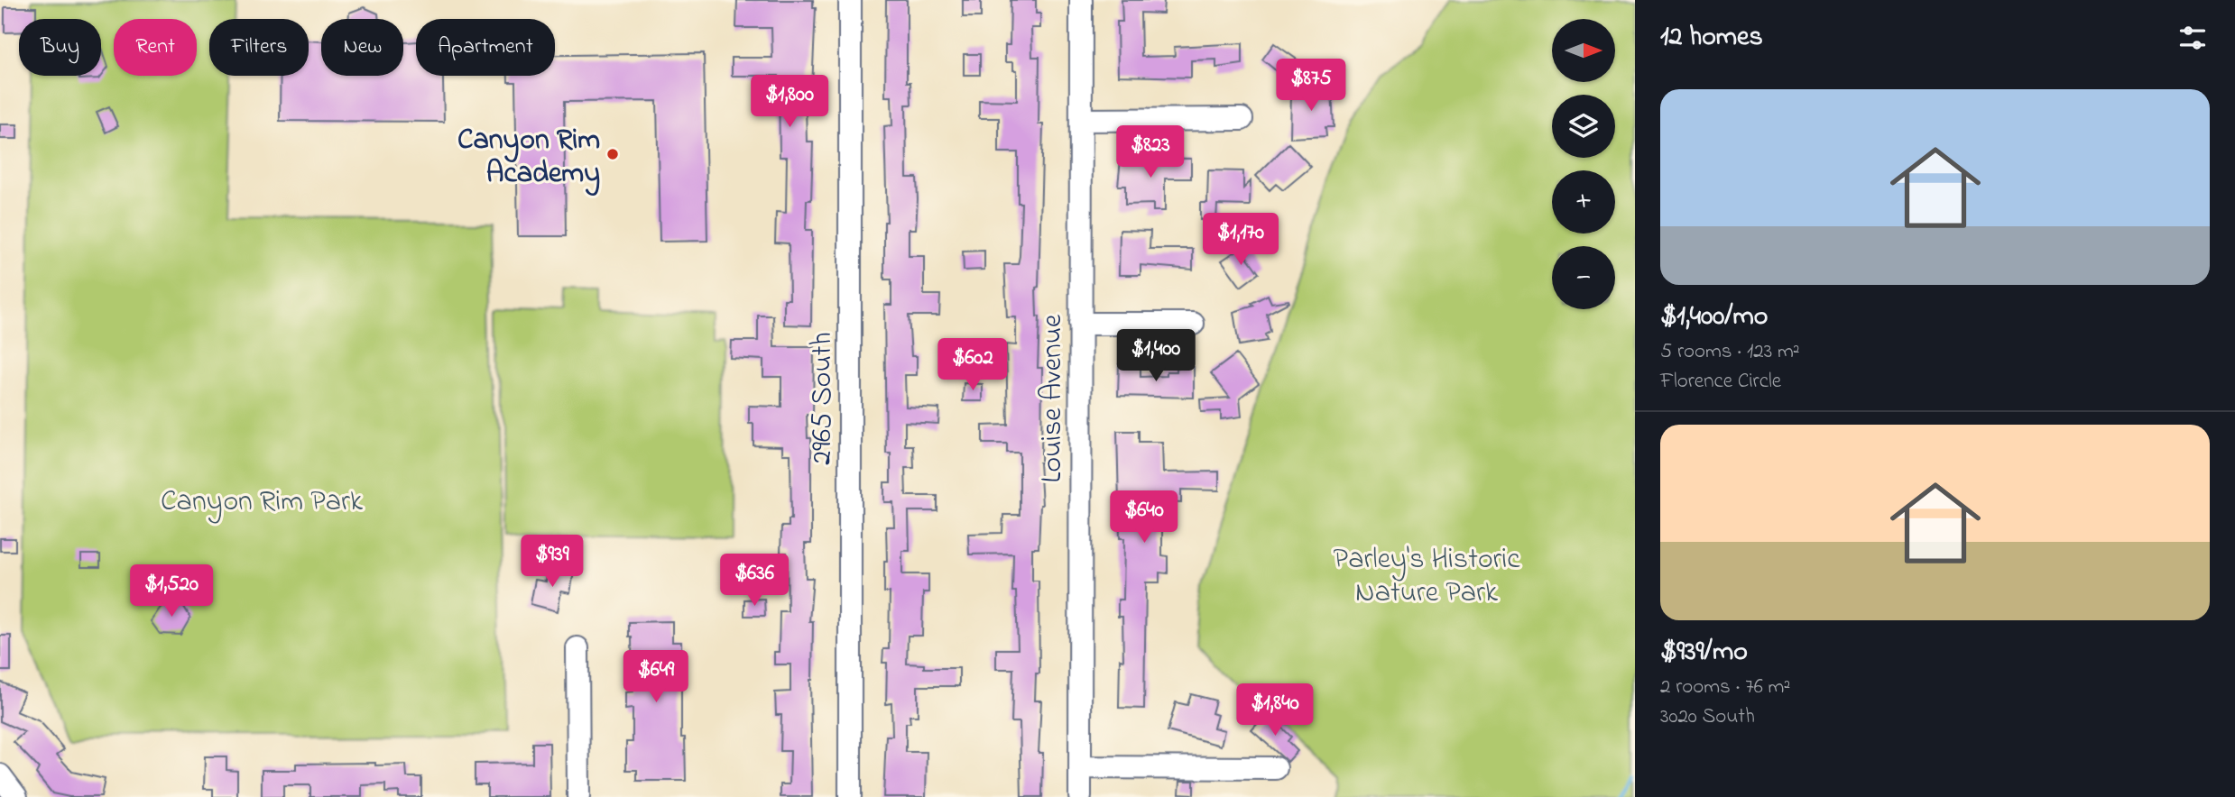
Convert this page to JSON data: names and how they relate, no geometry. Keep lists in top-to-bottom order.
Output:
{
  "streets": {
    "street": ["2965 South", "Louise Avenue"]
  },
  "parks": ["Canyon Rim Park", "Parley's Historic Nature Park"],
  "places": ["Canyon Rim Academy"],
  "north": "right",
  "page": {
    "heading": "12 homes",
    "map_buttons": ["+", "−"],
    "chip": [
      "Buy",
      "Rent",
      "Filters",
      "New",
      "Apartment"
    ],
    "price": [
      "$875",
      "$1,800",
      "$823",
      "$1,170",
      "$1,400",
      "$602",
      "$640",
      "$939",
      "$636",
      "$1,520",
      "$649",
      "$1,840"
    ],
    "list": [
      {
        "name": "$1,400/mo",
        "note": "5 rooms · 123 m² · Florence Circle"
      },
      {
        "name": "$939/mo",
        "note": "2 rooms · 76 m² · 3020 South"
      }
    ]
  }
}
